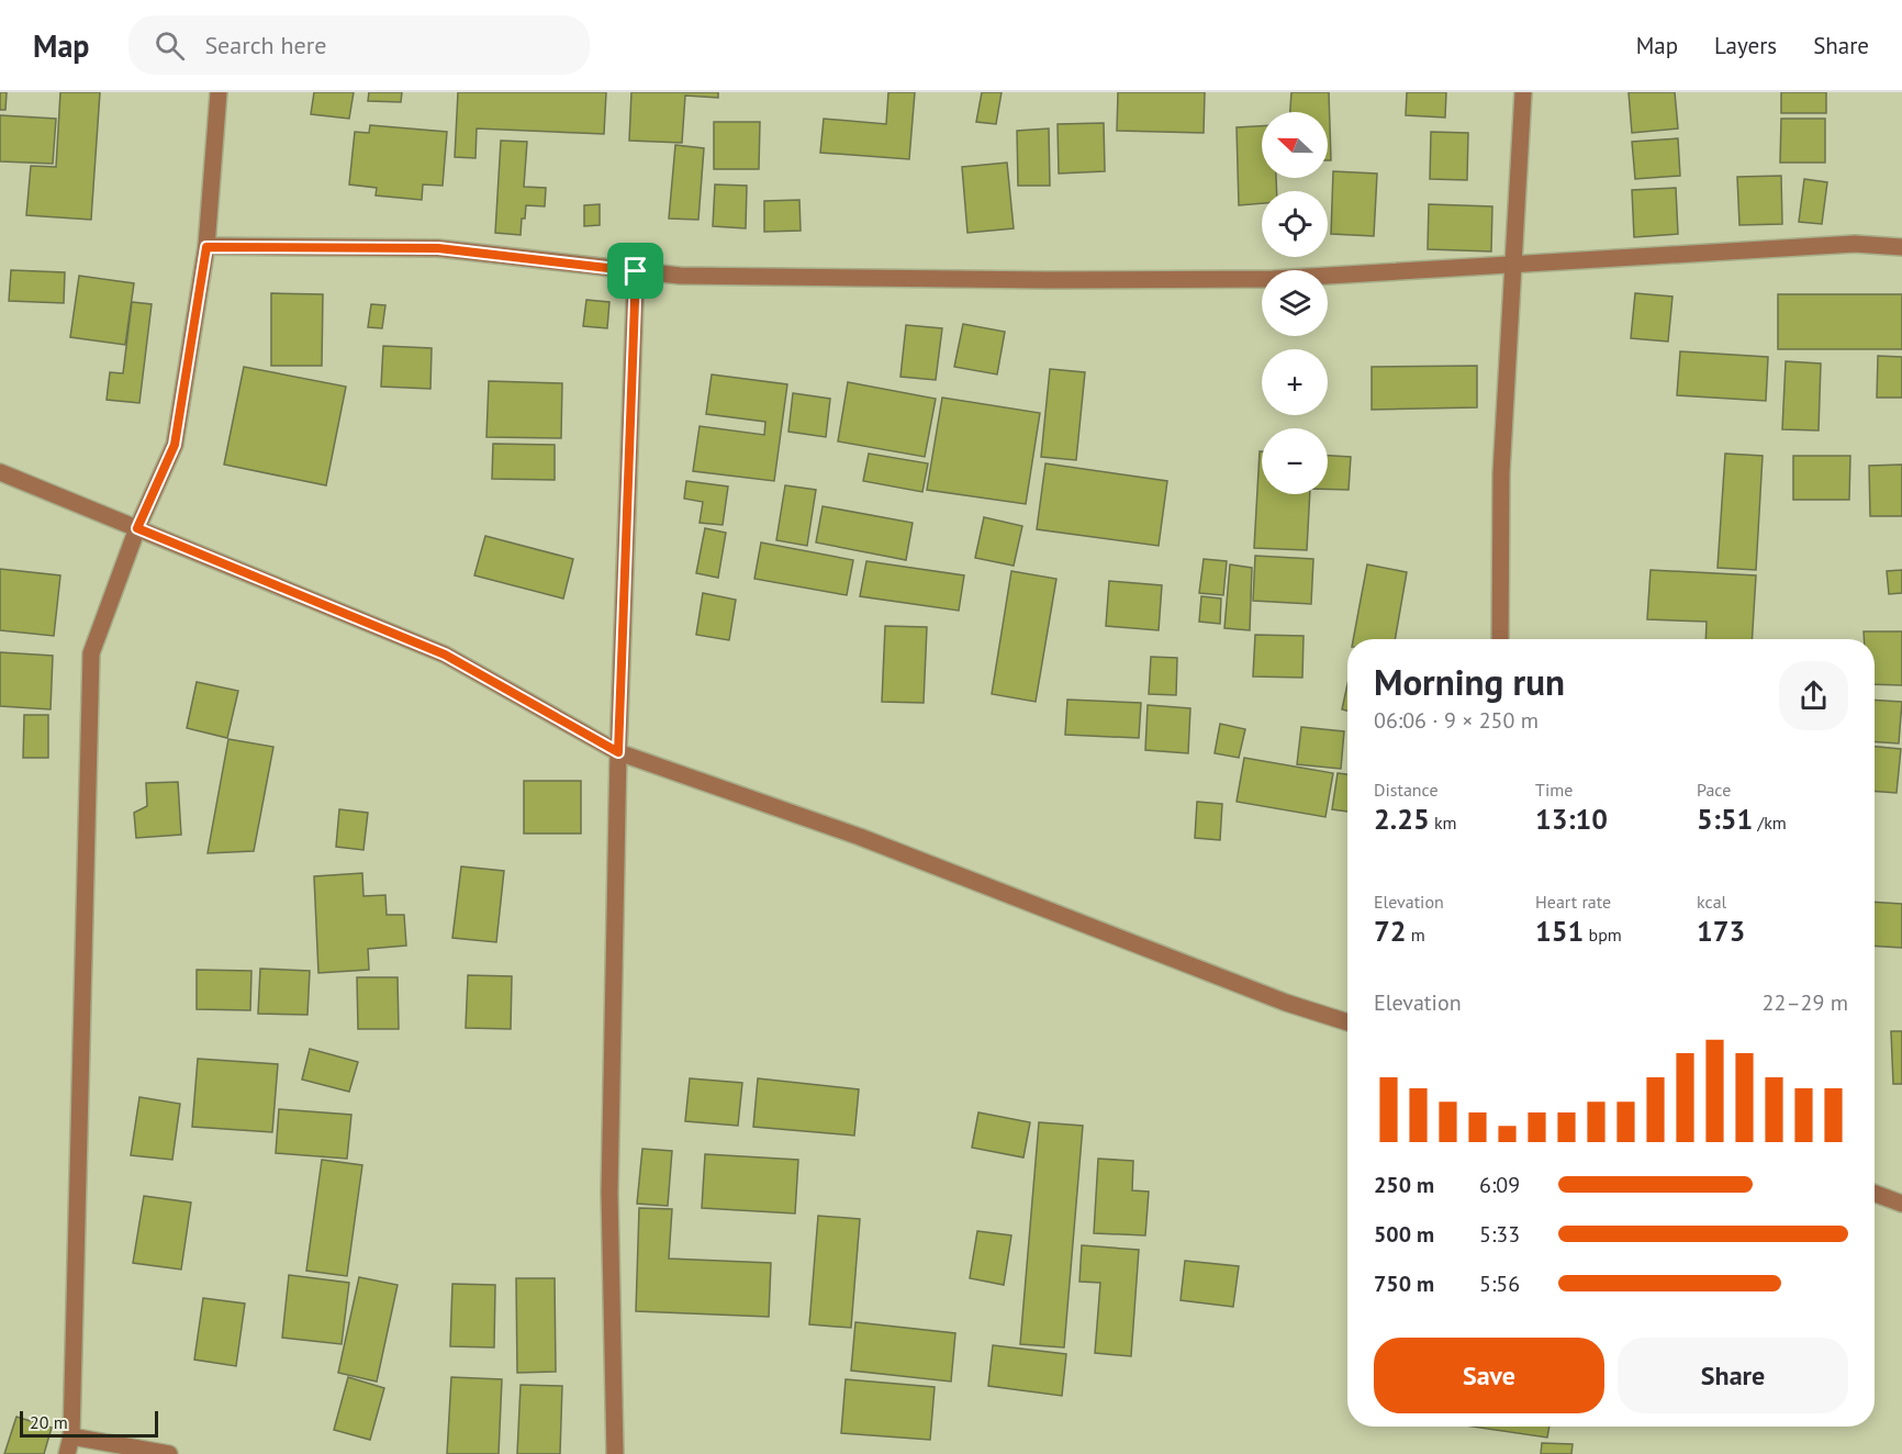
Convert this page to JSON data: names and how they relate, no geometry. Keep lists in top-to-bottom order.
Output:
{
  "scale_bar": "20 m",
  "north": "left",
  "page": {
    "header": "Map",
    "search": "Search here",
    "nav": ["Map", "Layers", "Share"],
    "map_buttons": ["+", "−"],
    "heading": ["Morning run", "06:06 · 9 × 250 m"],
    "stats": [
      ["Distance", "2.25 km"],
      ["Time", "13:10"],
      ["Pace", "5:51 /km"],
      ["Elevation", "72 m"],
      ["Heart rate", "151 bpm"],
      ["kcal", "173"]
    ],
    "chart": ["Elevation", "22–29 m"],
    "list": [
      {
        "name": "250 m",
        "note": "6:09"
      },
      {
        "name": "500 m",
        "note": "5:33"
      },
      {
        "name": "750 m",
        "note": "5:56"
      }
    ],
    "buttons": ["Save", "Share"],
    "scale": "20 m"
  }
}
